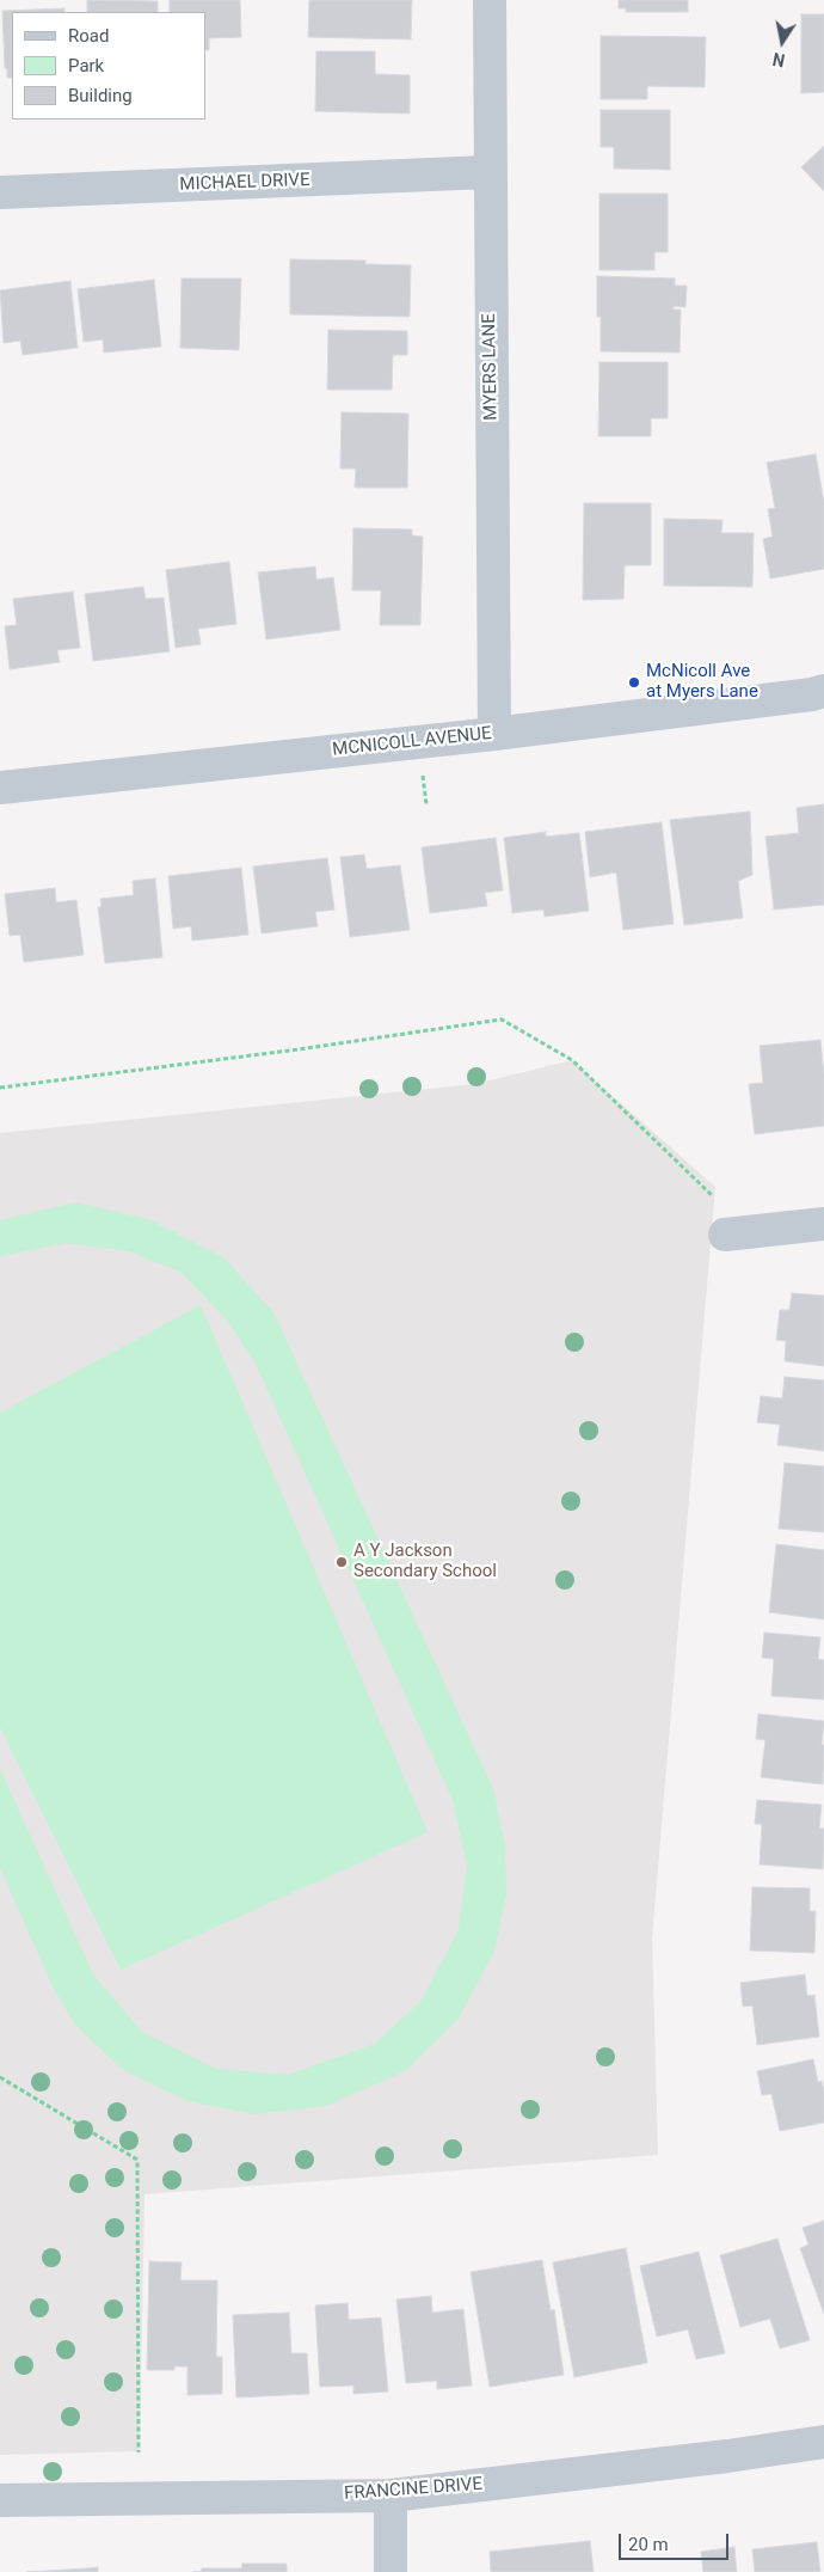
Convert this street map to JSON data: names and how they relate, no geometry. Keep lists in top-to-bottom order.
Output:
{
  "streets": {
    "street": [
      "MICHAEL DRIVE",
      "MYERS LANE",
      "MCNICOLL AVENUE",
      "FRANCINE DRIVE"
    ]
  },
  "crossings": [
    ["MICHAEL DRIVE", "MYERS LANE"],
    ["MYERS LANE", "MCNICOLL AVENUE"]
  ],
  "places": ["McNicoll Ave at Myers Lane", "A Y Jackson Secondary School"],
  "legend": ["Road", "Park", "Building"],
  "scale_bar": "20 m",
  "north": "bottom"
}
